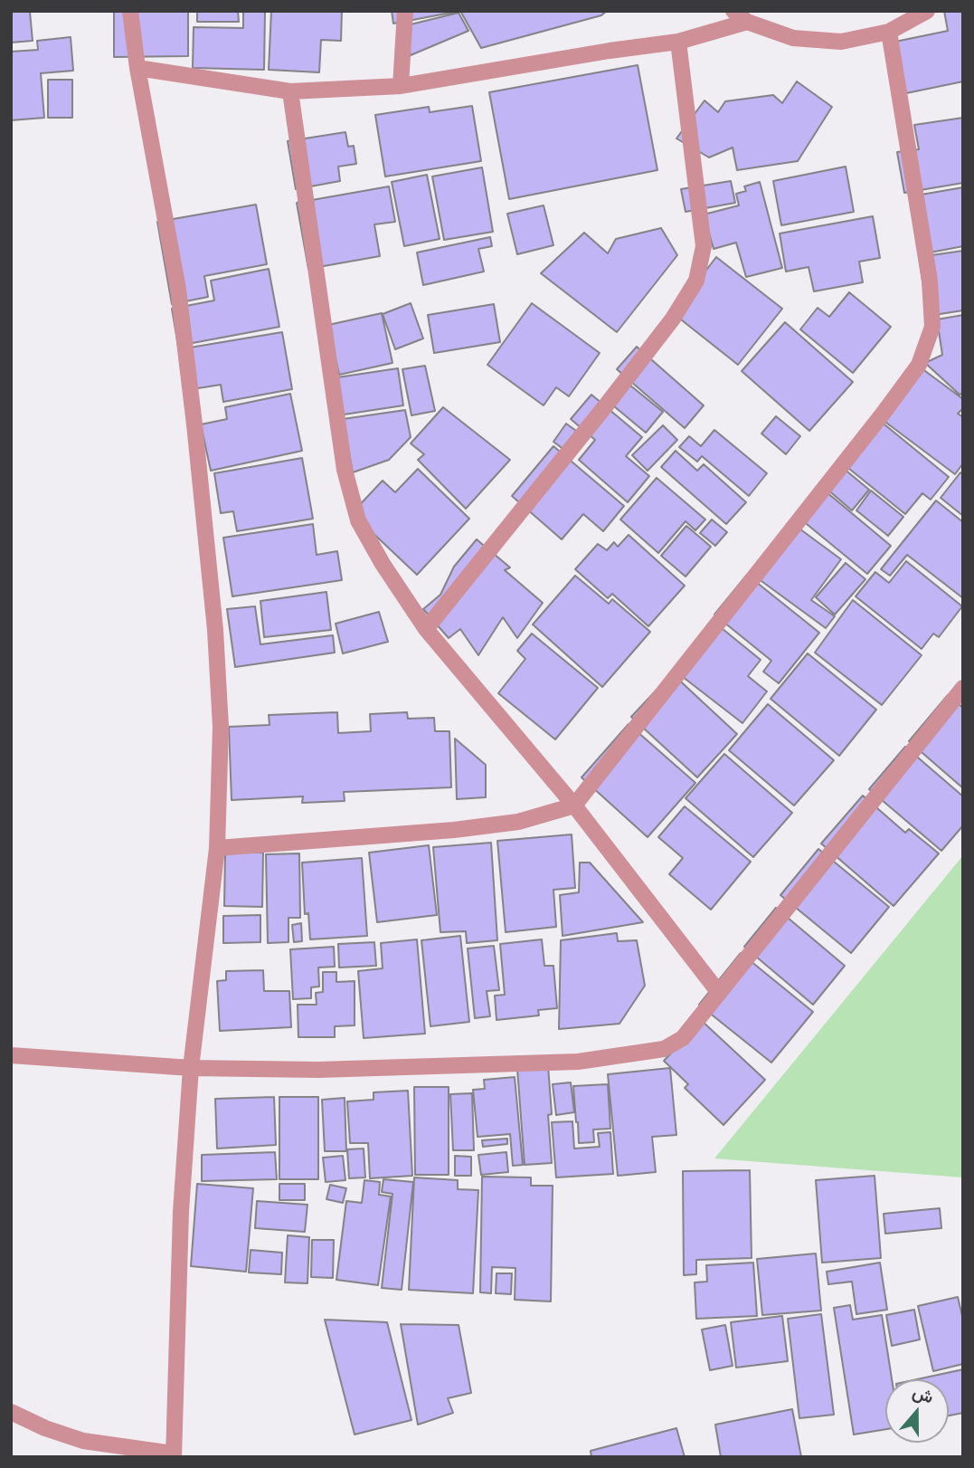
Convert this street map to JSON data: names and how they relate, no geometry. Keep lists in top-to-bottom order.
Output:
{
  "north": "top"
}
